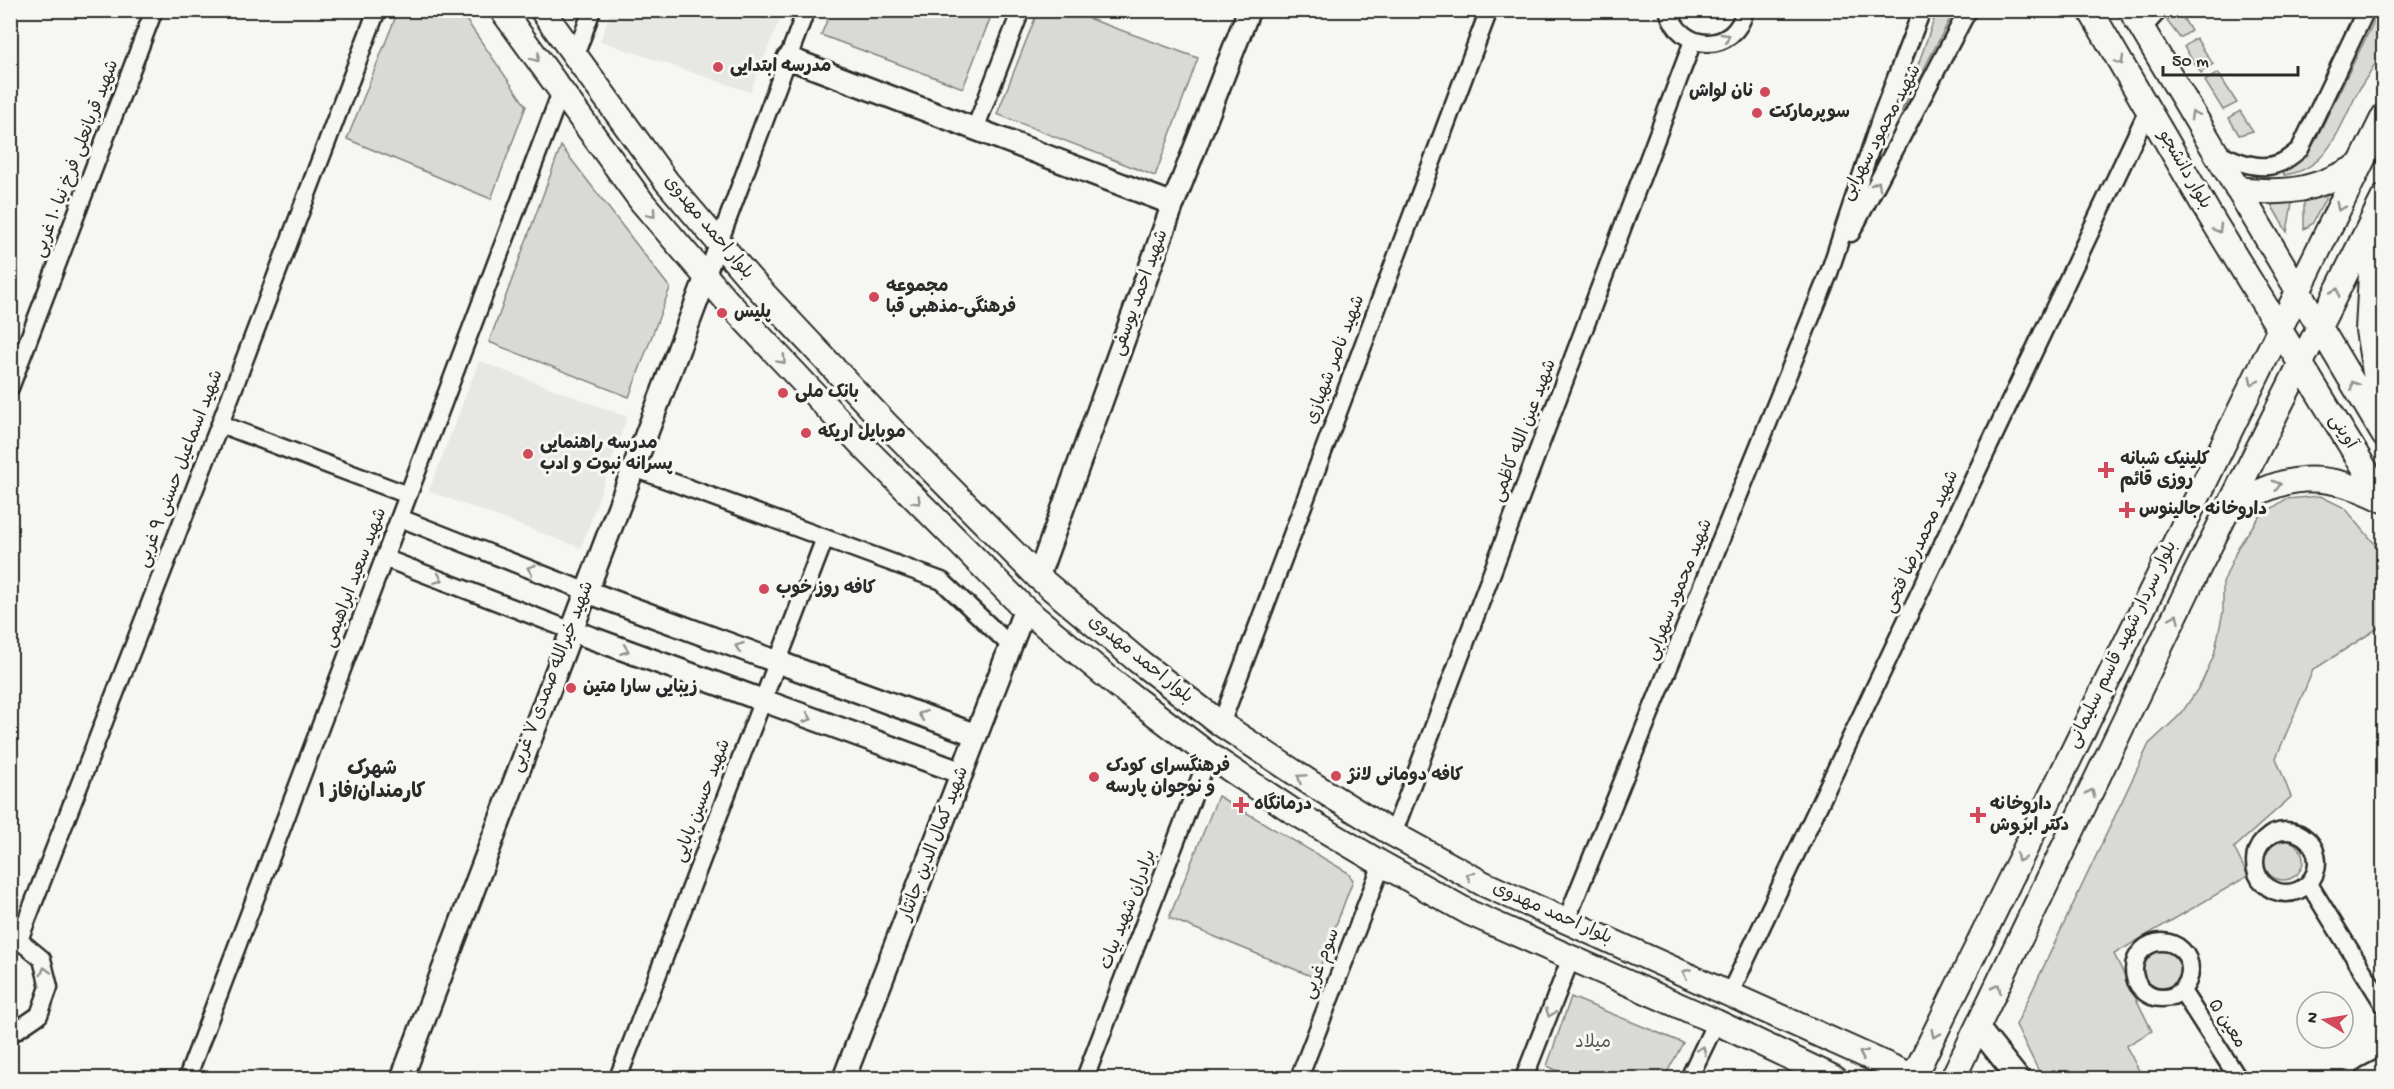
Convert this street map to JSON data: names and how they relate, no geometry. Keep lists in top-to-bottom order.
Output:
{
  "streets": {
    "main road": [
      "بلوار دانشجو",
      "بلوار احمد مهدوی",
      "آوینی",
      "بلوار سردار شهید قاسم سلیمانی"
    ],
    "street": [
      "شهید محمود سهرابی",
      "شهید قربانعلی فرخ نیا ۱۰ غربی",
      "شهید احمد یوسفی",
      "شهید ناصر شهبازی",
      "شهید عین الله کاظمی",
      "شهید اسماعیل حسنی ۹ غربی",
      "شهید محمدرضا فتحی",
      "شهید سعید ابراهیمی",
      "شهید خیرالله صمدی ۷ غربی",
      "شهید حسین بابایی",
      "شهید کمال الدین جانثار",
      "برادران شهید بیات",
      "سوم غربی",
      "معین ۵"
    ]
  },
  "crossings": [
    ["شهید محمود سهرابی", "بلوار احمد مهدوی"],
    ["بلوار دانشجو", "آوینی"],
    ["بلوار دانشجو", "شهید محمدرضا فتحی"],
    ["بلوار دانشجو", "بلوار سردار شهید قاسم سلیمانی"],
    ["بلوار احمد مهدوی", "شهید احمد یوسفی"],
    ["بلوار احمد مهدوی", "شهید ناصر شهبازی"],
    ["بلوار احمد مهدوی", "شهید عین الله کاظمی"],
    ["بلوار احمد مهدوی", "شهید محمدرضا فتحی"],
    ["بلوار احمد مهدوی", "شهید سعید ابراهیمی"],
    ["بلوار احمد مهدوی", "بلوار سردار شهید قاسم سلیمانی"],
    ["بلوار احمد مهدوی", "شهید خیرالله صمدی ۷ غربی"],
    ["بلوار احمد مهدوی", "شهید کمال الدین جانثار"],
    ["بلوار احمد مهدوی", "برادران شهید بیات"],
    ["بلوار احمد مهدوی", "سوم غربی"],
    ["آوینی", "بلوار سردار شهید قاسم سلیمانی"]
  ],
  "districts": ["شهرک کارمندان/فاز ۱"],
  "parks": ["میلاد"],
  "places": {
    "other": [
      "مدرسه ابتدایی",
      "نان لواش",
      "سوپرمارکت",
      "مجموعه فرهنگی-مذهبی قبا",
      "پلیس",
      "بانک ملی",
      "موبایل اریکه",
      "مدرسه راهنمایی پسرانه نبوت و ادب",
      "کافه روز خوب",
      "زیبایی سارا متین",
      "کافه دومانی لانژ",
      "فرهنگسرای کودک و نوجوان پارسه"
    ],
    "health": [
      "کلینیک شبانه روزى قائم",
      "داروخانه جالینوس",
      "درمانگاه",
      "داروخانه دکتر ابروش"
    ]
  },
  "scale_bar": "50 m",
  "north": "left"
}
